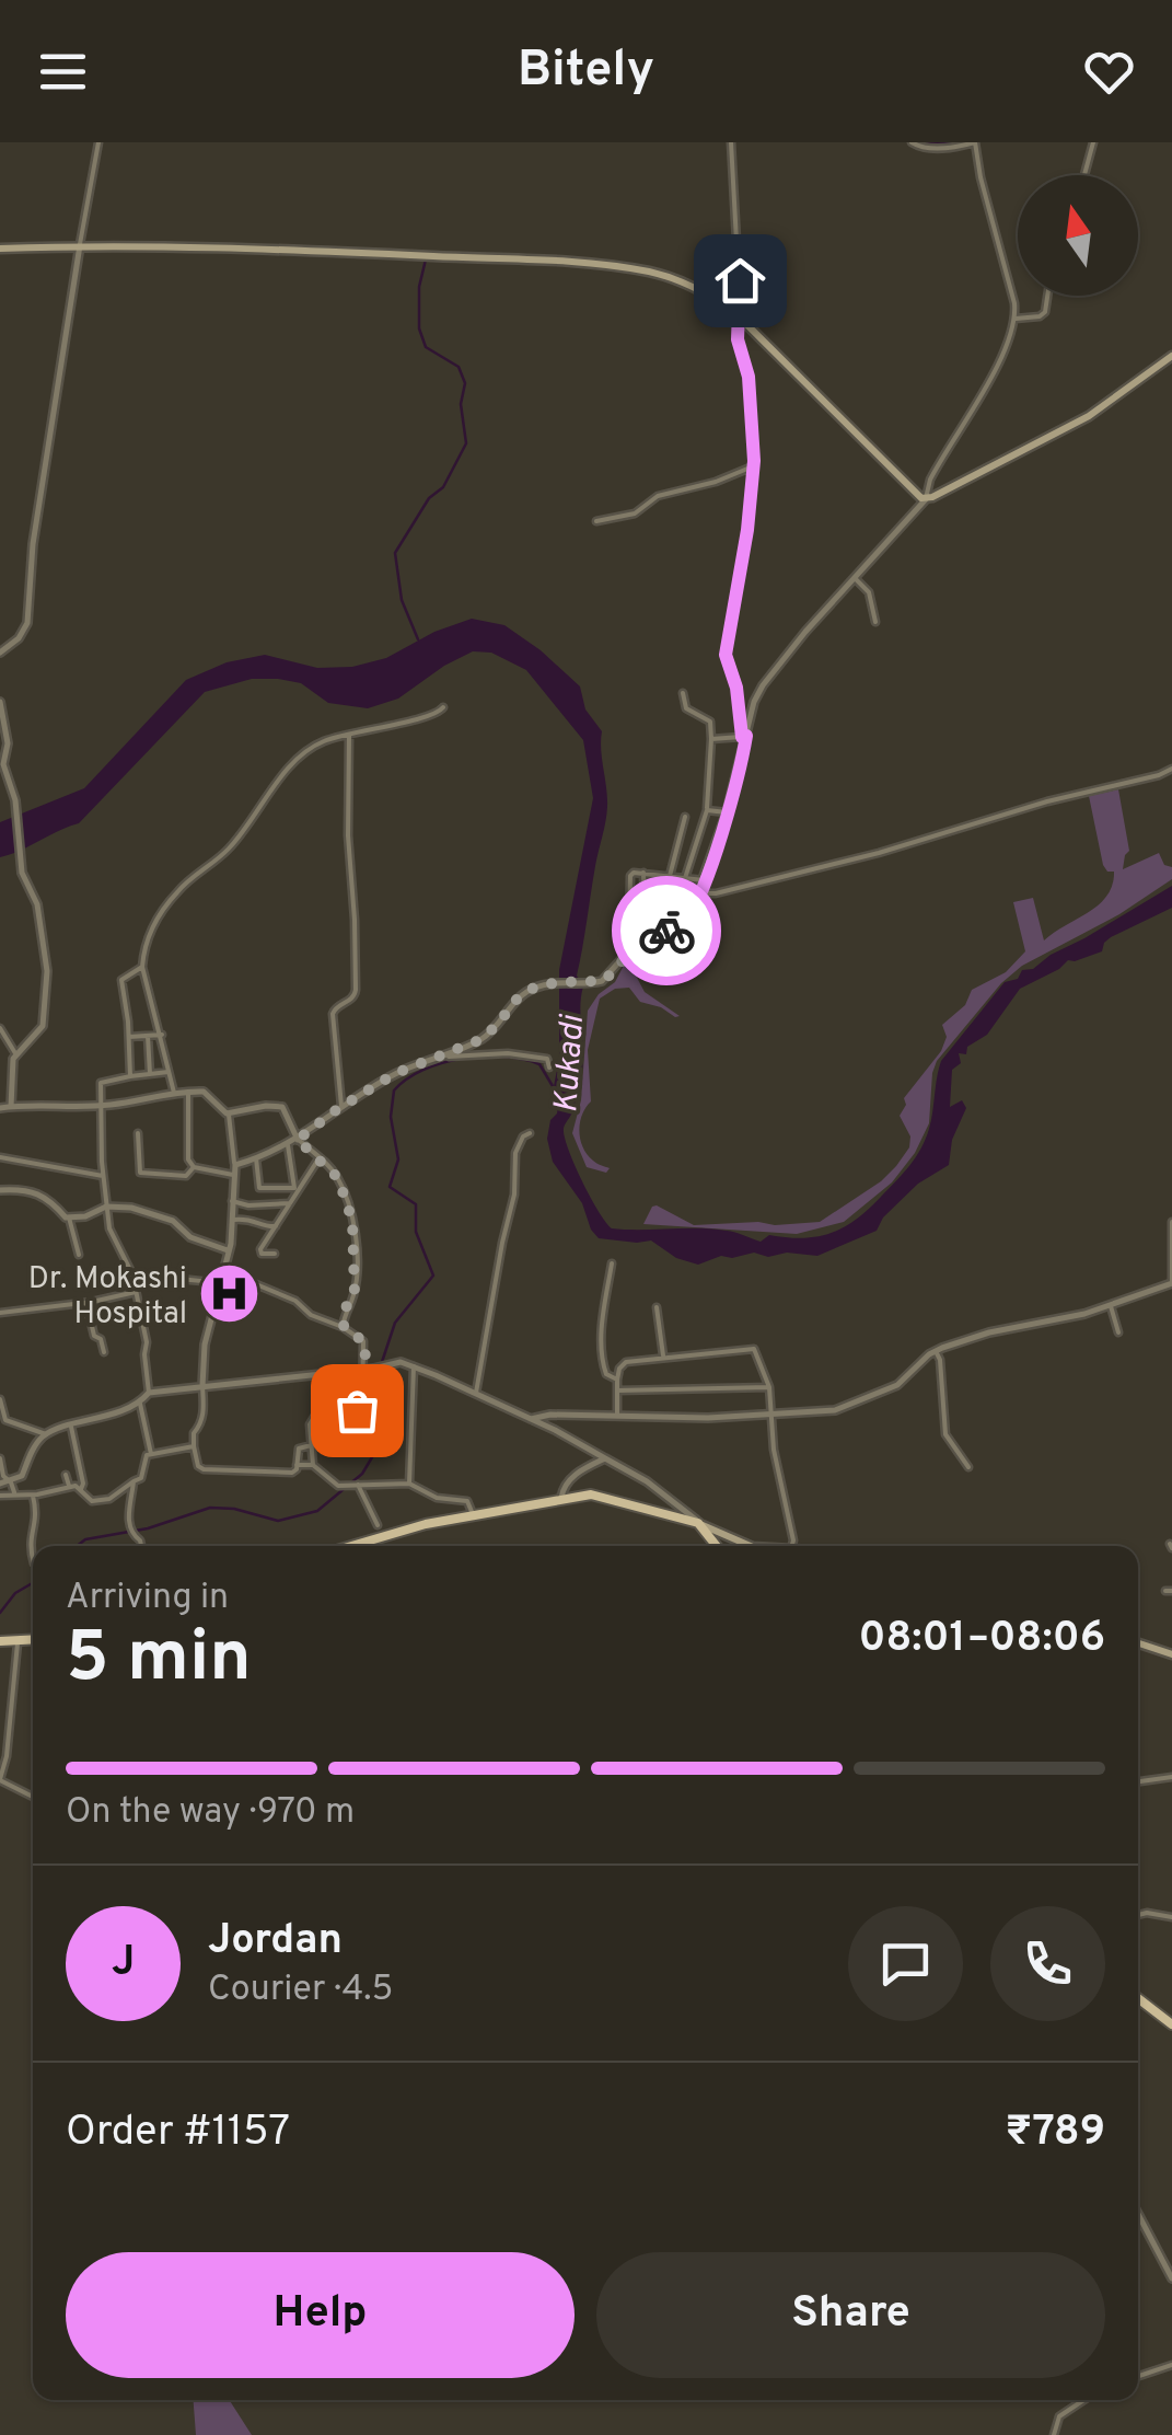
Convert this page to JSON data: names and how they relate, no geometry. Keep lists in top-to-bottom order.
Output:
{
  "water": ["Kukadi"],
  "places": {
    "hospital": ["Dr. Mokashi Hospital"]
  },
  "north": "top",
  "page": {
    "header": "Bitely",
    "heading": ["5 min", "Arriving in", "08:01–08:06"],
    "panel": [
      "Jordan",
      "Courier · 4.5",
      "Order #1157",
      "₹789"
    ],
    "bar": "On the way · 970 m",
    "round": "J",
    "buttons": ["Help", "Share"]
  }
}
